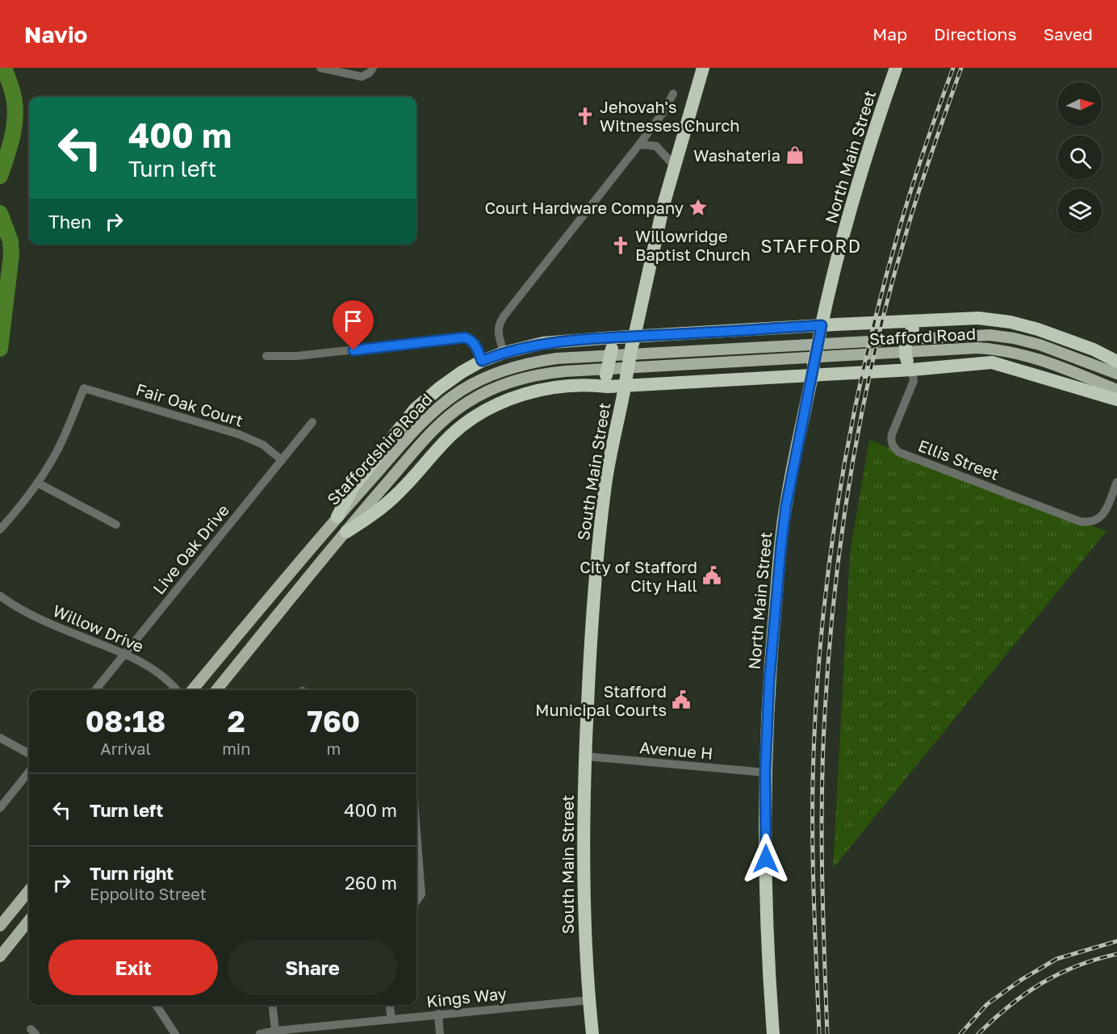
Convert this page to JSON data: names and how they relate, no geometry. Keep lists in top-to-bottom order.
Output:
{
  "streets": {
    "highway": ["North Main Street", "South Main Street"],
    "main road": ["Stafford Road", "Staffordshire Road"],
    "street": [
      "Fair Oak Court",
      "Ellis Street",
      "Live Oak Drive",
      "Willow Drive",
      "Avenue H",
      "Kings Way"
    ]
  },
  "crossings": [
    ["North Main Street", "Avenue H"],
    ["Stafford Road", "Staffordshire Road"],
    ["Fair Oak Court", "Live Oak Drive"],
    ["South Main Street", "Avenue H"],
    ["South Main Street", "Kings Way"],
    ["Live Oak Drive", "Willow Drive"]
  ],
  "districts": ["STAFFORD"],
  "places": {
    "church": ["Jehovah's Witnesses Church", "Willowridge Baptist Church"],
    "shop": ["Washateria"],
    "place": ["Court Hardware Company"],
    "public building": ["City of Stafford City Hall", "Stafford Municipal Courts"]
  },
  "north": "right",
  "page": {
    "header": "Navio",
    "nav": ["Map", "Directions", "Saved"],
    "turn": ["400 m", "Turn left"],
    "then": "Then",
    "eta": [
      "08:18",
      "Arrival",
      "2",
      "min",
      "760",
      "m"
    ],
    "list": [
      {
        "name": "Turn left",
        "value": "400 m"
      },
      {
        "name": "Turn right",
        "note": "Eppolito Street",
        "value": "260 m"
      }
    ],
    "buttons": ["Exit", "Share"]
  }
}
